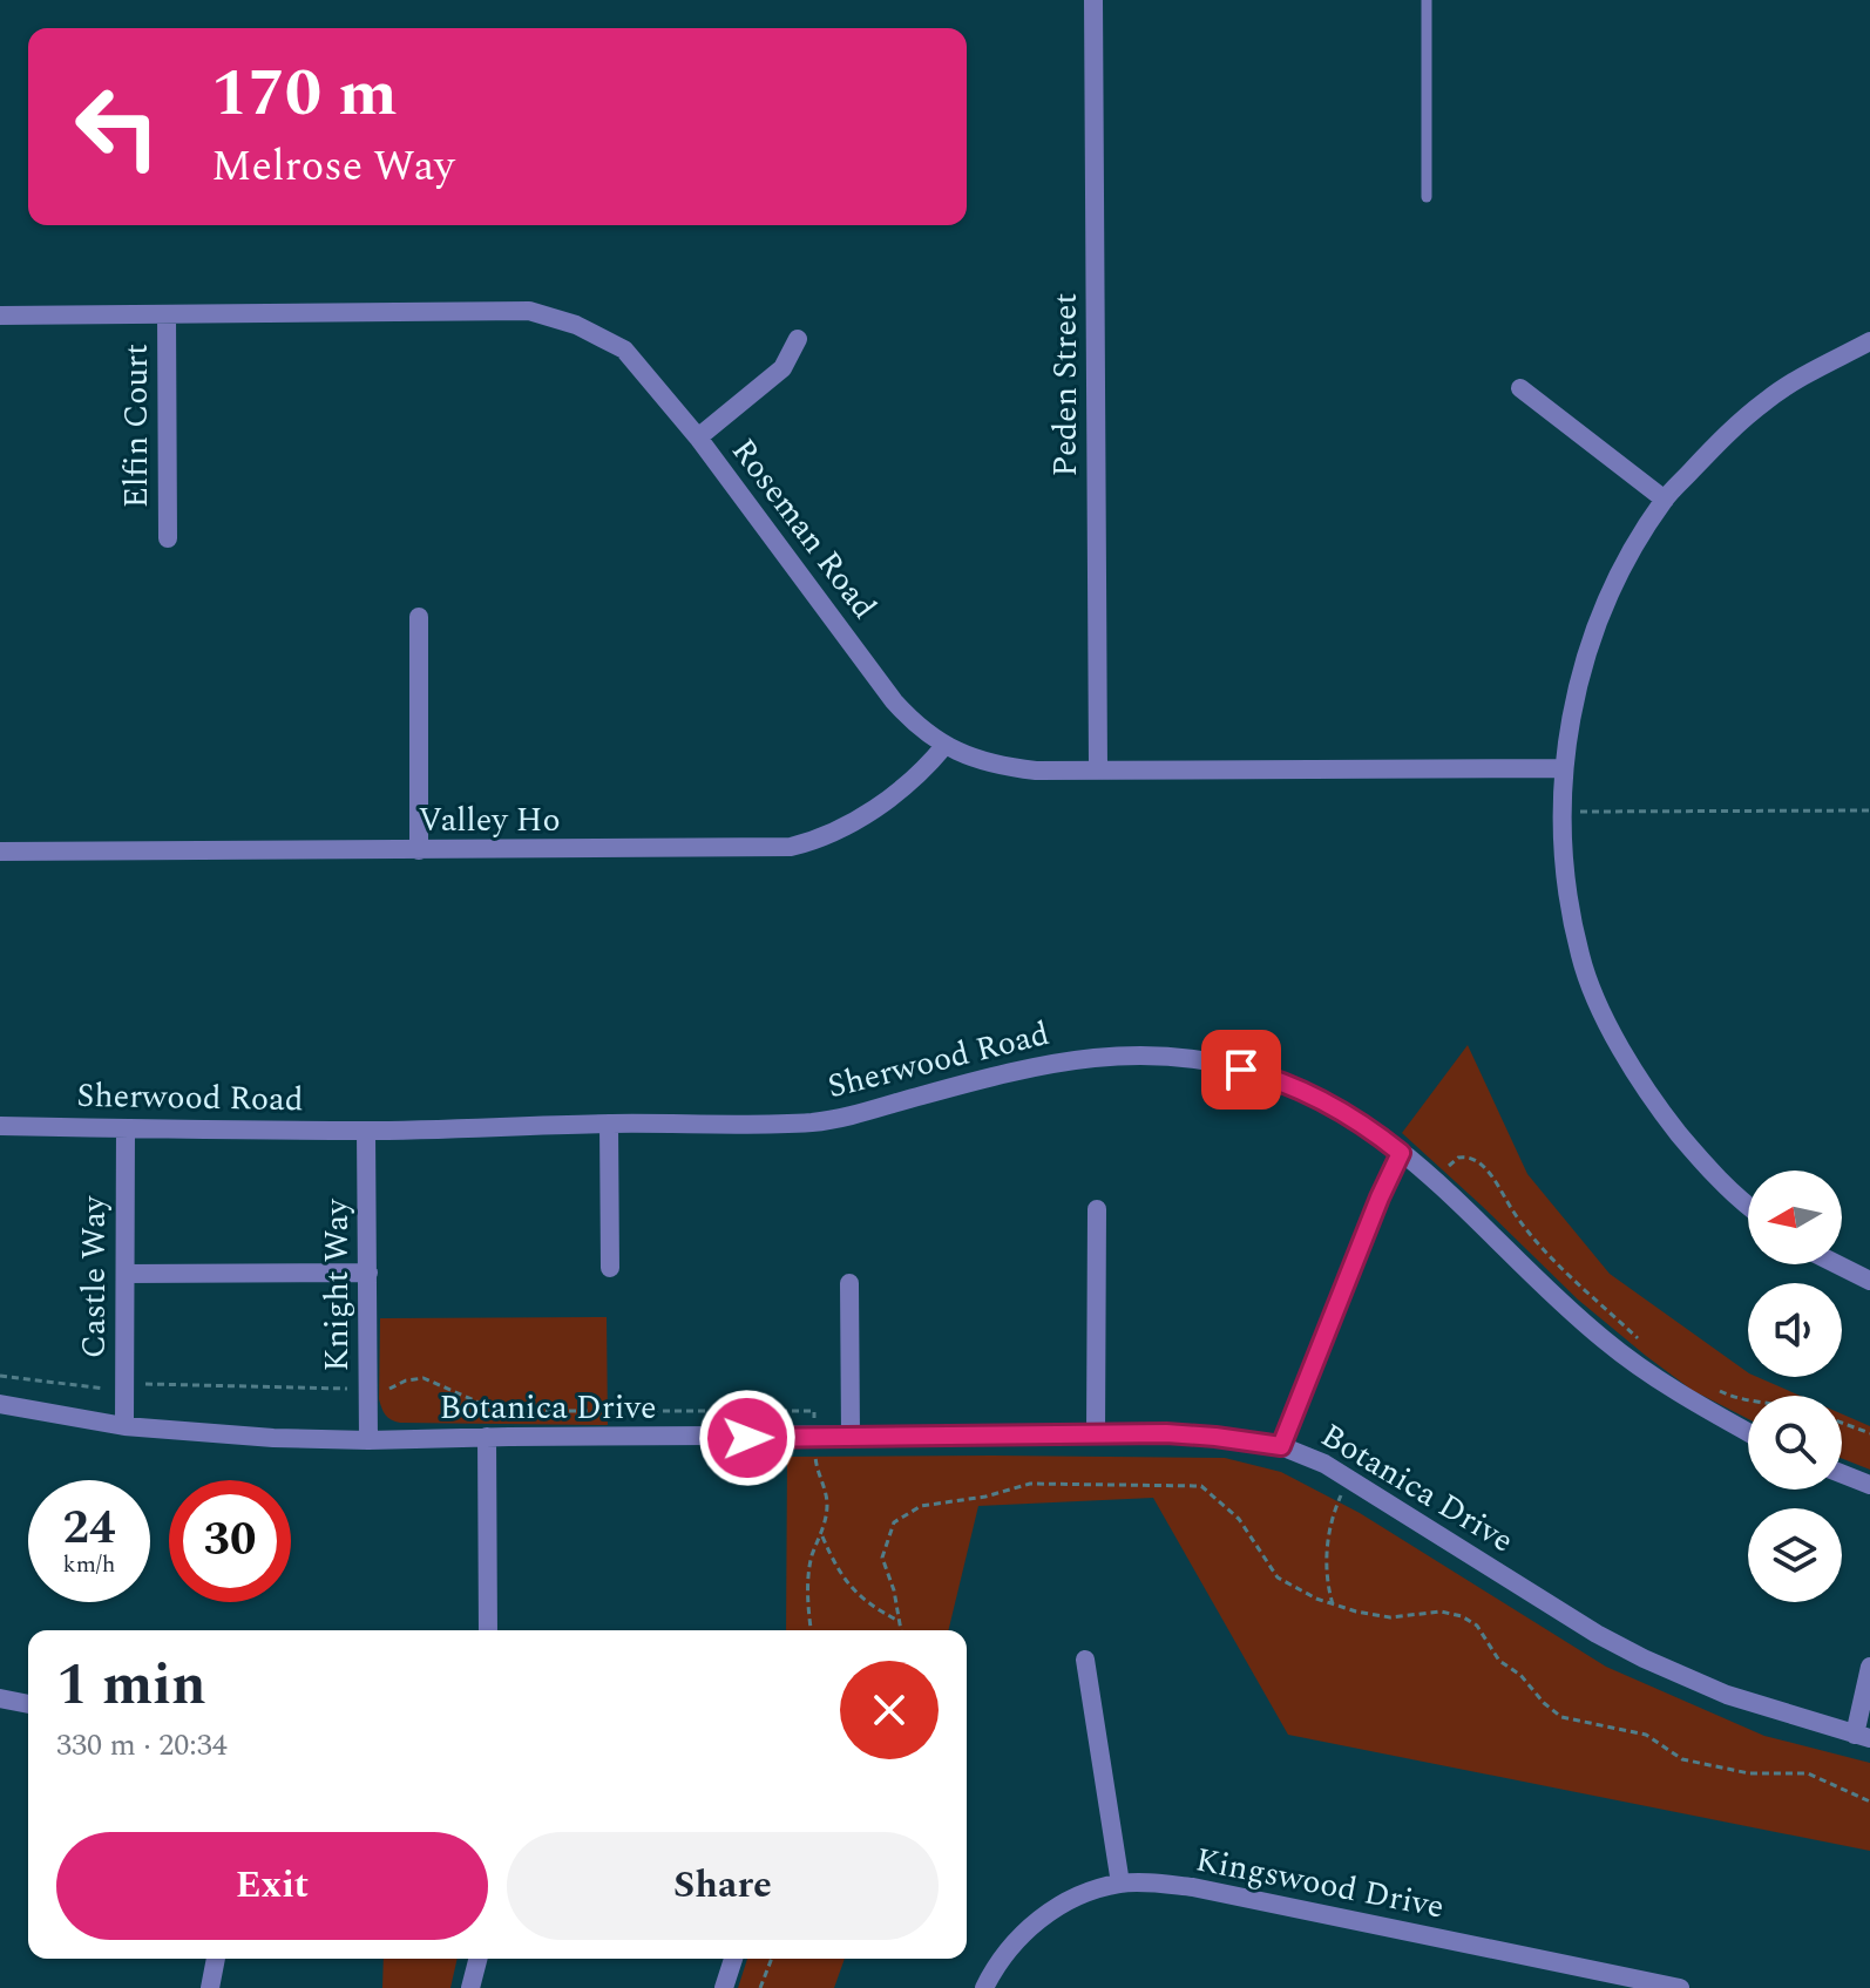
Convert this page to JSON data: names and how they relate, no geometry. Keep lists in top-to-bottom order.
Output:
{
  "streets": {
    "street": [
      "Peden Street",
      "Elfin Court",
      "Roseman Road",
      "Valley Ho",
      "Sherwood Road",
      "Castle Way",
      "Knight Way",
      "Botanica Drive",
      "Kingswood Drive"
    ]
  },
  "crossings": [
    ["Peden Street", "Roseman Road"],
    ["Elfin Court", "Roseman Road"],
    ["Roseman Road", "Valley Ho"],
    ["Sherwood Road", "Castle Way"],
    ["Sherwood Road", "Knight Way"],
    ["Castle Way", "Botanica Drive"],
    ["Knight Way", "Botanica Drive"]
  ],
  "north": "left",
  "page": {
    "turn": ["170 m", "Melrose Way"],
    "speed": "24 km/h",
    "limit": "30",
    "heading": ["1 min", "330 m · 20:34"],
    "buttons": ["Exit", "Share"]
  }
}
